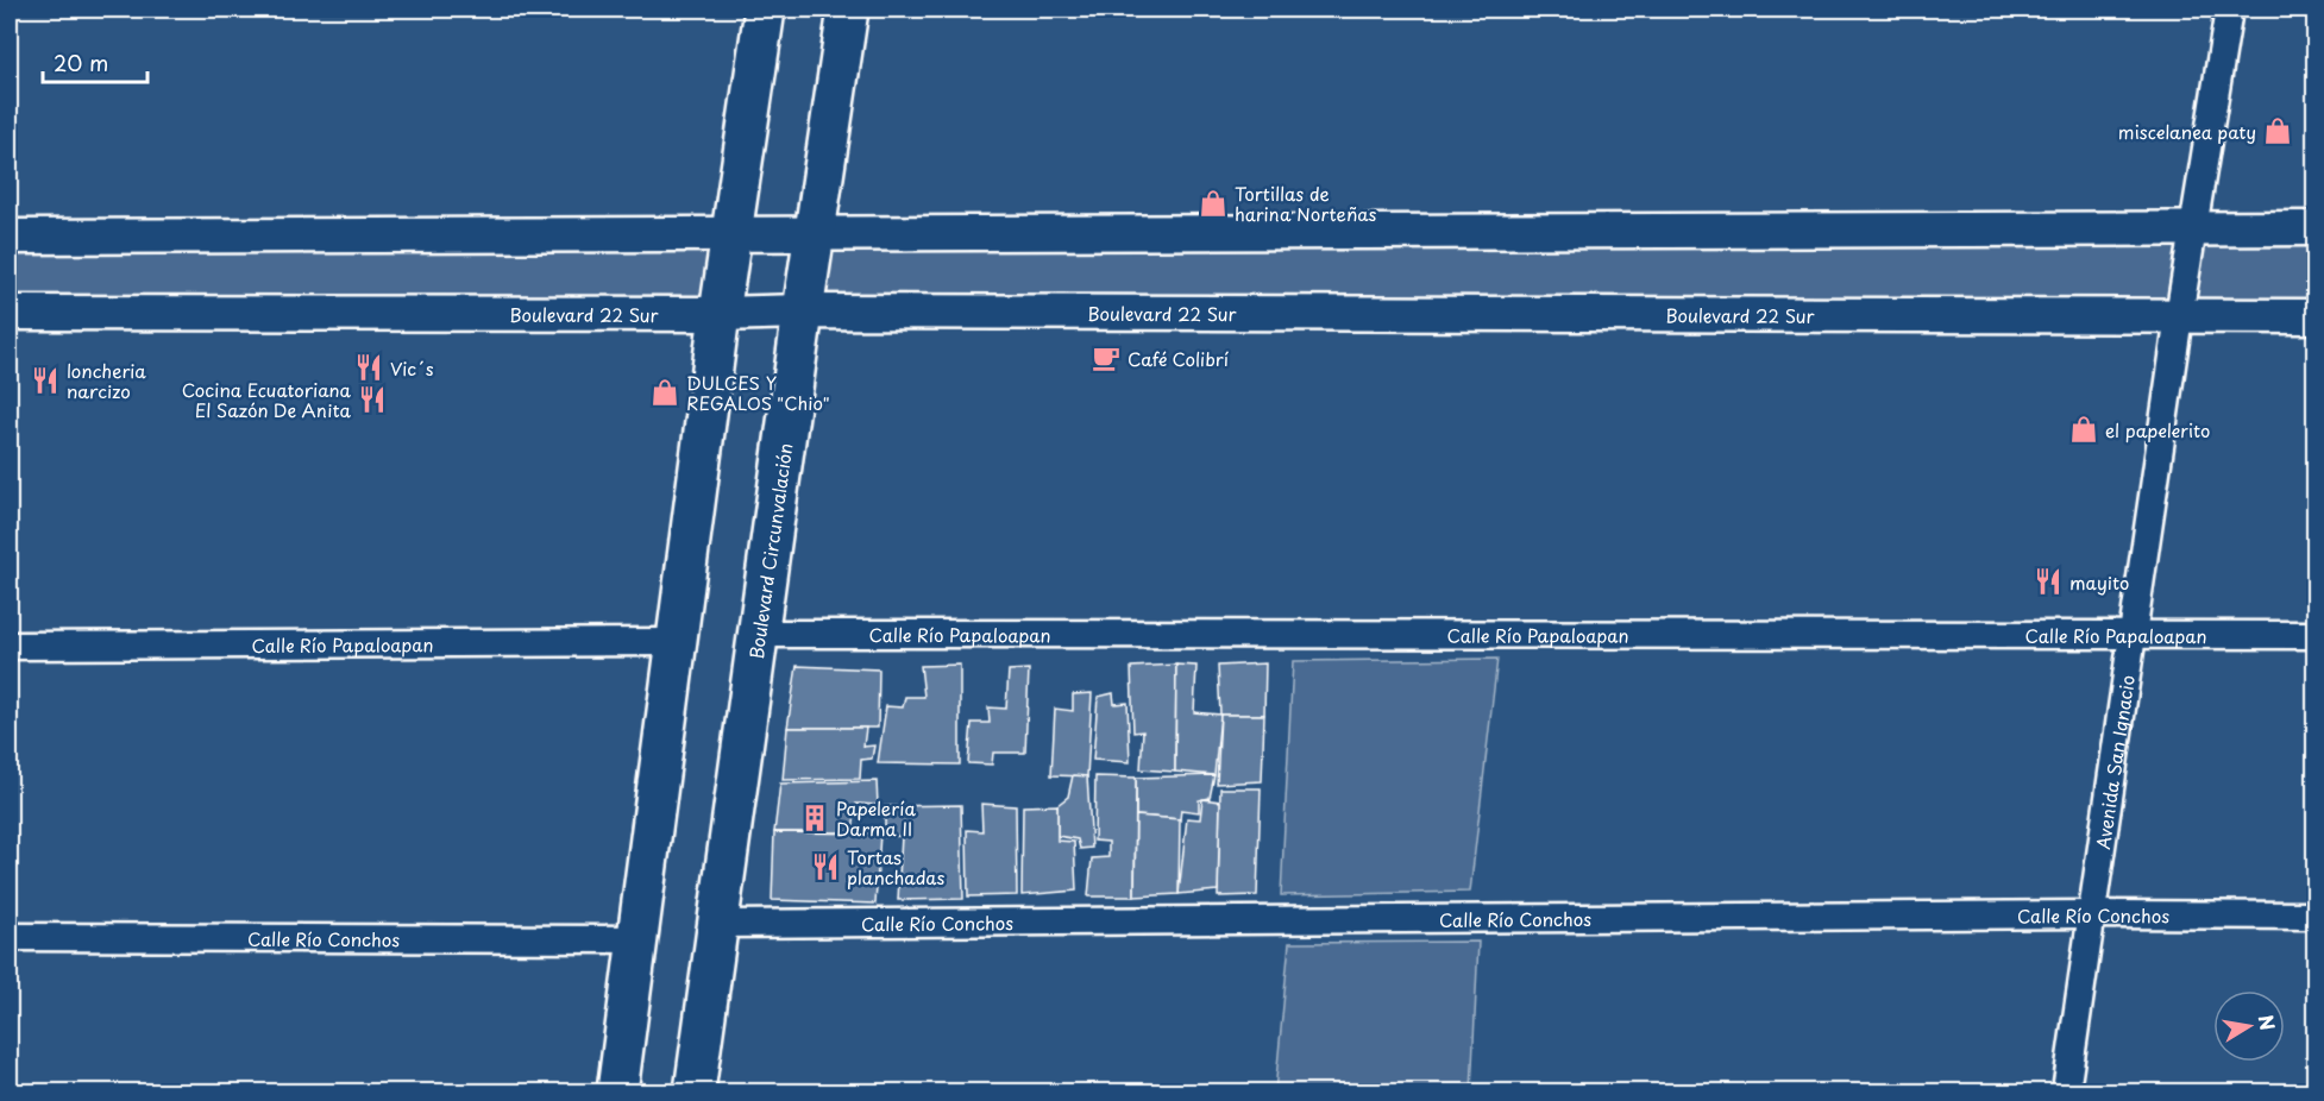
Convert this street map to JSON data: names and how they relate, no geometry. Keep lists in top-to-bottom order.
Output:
{
  "streets": {
    "main road": ["Boulevard Circunvalación"],
    "street": [
      "Boulevard 22 Sur",
      "Calle Río Papaloapan",
      "Avenida San Ignacio",
      "Calle Río Conchos"
    ]
  },
  "crossings": [
    ["Boulevard 22 Sur", "Boulevard Circunvalación"],
    ["Boulevard 22 Sur", "Avenida San Ignacio"],
    ["Boulevard Circunvalación", "Calle Río Papaloapan"],
    ["Boulevard Circunvalación", "Calle Río Conchos"],
    ["Calle Río Papaloapan", "Avenida San Ignacio"],
    ["Avenida San Ignacio", "Calle Río Conchos"]
  ],
  "places": {
    "shop": [
      "miscelanea paty",
      "Tortillas de harina Norteñas",
      "DULCES Y REGALOS \"Chio\"",
      "el papelerito"
    ],
    "cafe": ["Café Colibrí"],
    "restaurant": [
      "Vic´s",
      "loncheria narcizo",
      "Cocina Ecuatoriana El Sazón De Anita",
      "mayito",
      "Tortas planchadas"
    ],
    "building": ["Papelería Darma II"]
  },
  "scale_bar": "20 m",
  "north": "right"
}
